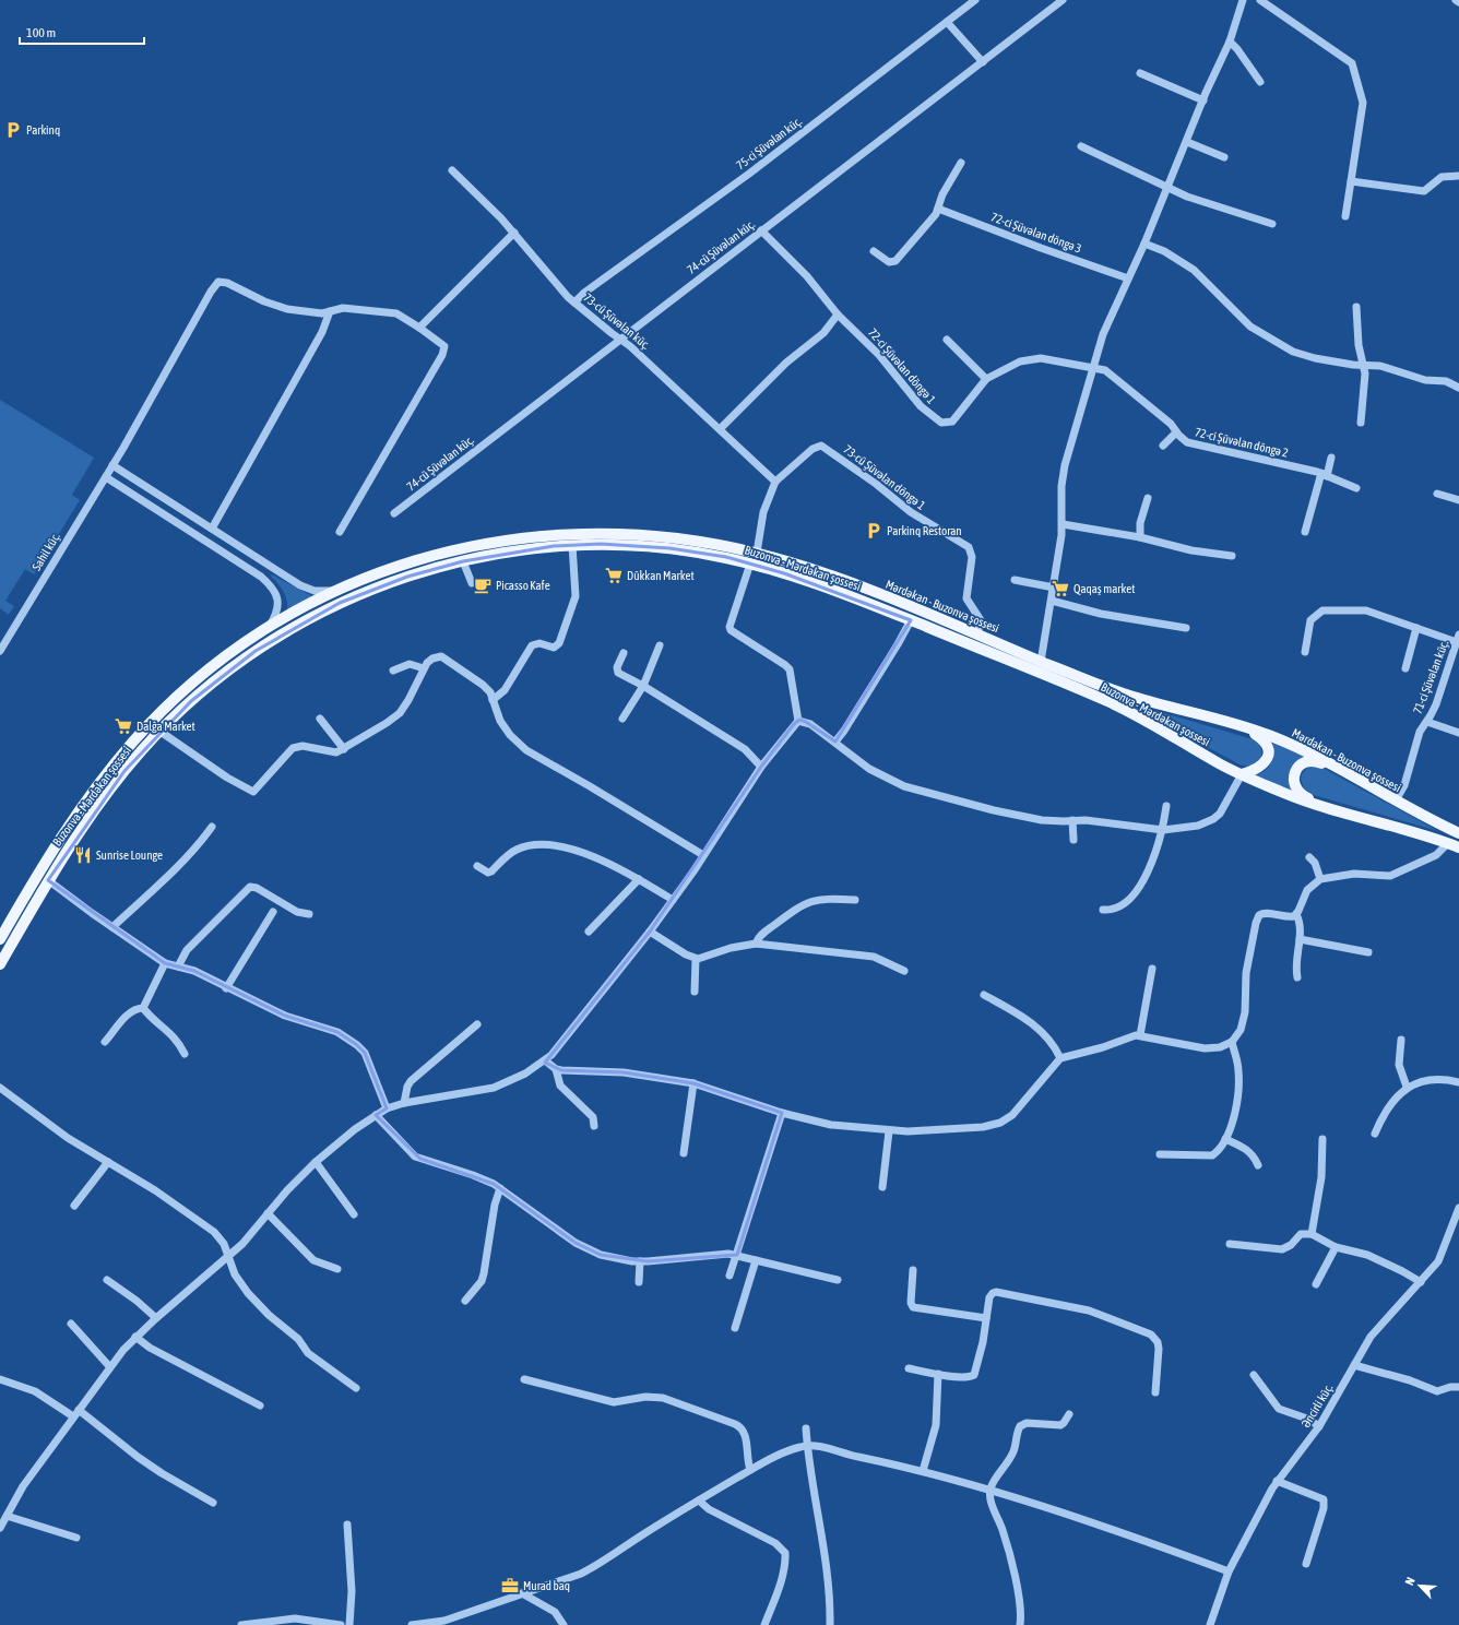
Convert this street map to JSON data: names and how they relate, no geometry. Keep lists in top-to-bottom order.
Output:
{
  "streets": {
    "main road": ["Buzonva - Mərdəkan şossesi", "Mərdəkan - Buzonva şossesi"],
    "street": [
      "75-ci Şüvəlan küç.",
      "72-ci Şüvəlan döngə 3",
      "74-cü Şüvəlan küç.",
      "73-cü Şüvəlan küç.",
      "72-ci Şüvəlan döngə 1",
      "72-ci Şüvəlan döngə 2",
      "73-cü Şüvəlan döngə 1",
      "Sahil küç.",
      "71-ci Şüvəlan küç.",
      "Əncirli küç."
    ]
  },
  "crossings": [
    ["75-ci Şüvəlan küç.", "73-cü Şüvəlan küç."],
    ["74-cü Şüvəlan küç.", "73-cü Şüvəlan küç."],
    ["74-cü Şüvəlan küç.", "72-ci Şüvəlan döngə 1"],
    ["73-cü Şüvəlan küç.", "73-cü Şüvəlan döngə 1"],
    ["72-ci Şüvəlan döngə 1", "72-ci Şüvəlan döngə 2"],
    ["73-cü Şüvəlan döngə 1", "Mərdəkan - Buzonva şossesi"],
    ["Mərdəkan - Buzonva şossesi", "71-ci Şüvəlan küç."]
  ],
  "places": {
    "parking": ["Parkinq", "Parkinq Restoran"],
    "supermarket": ["Dükkan Market", "Qaqaş market", "Dalğa Market"],
    "cafe": ["Picasso Kafe"],
    "restaurant": ["Sunrise Lounge"],
    "office": ["Murad baq"]
  },
  "scale_bar": "100 m",
  "north": "top left"
}
